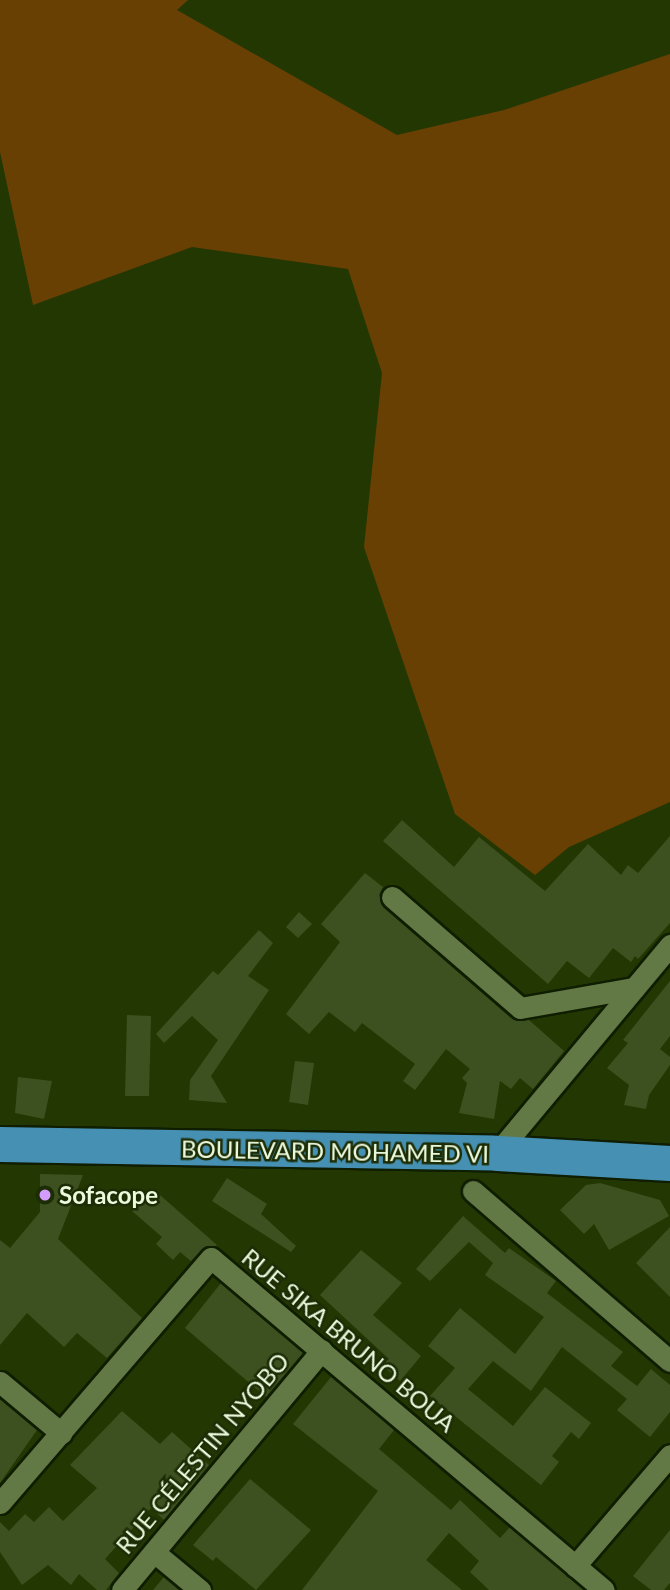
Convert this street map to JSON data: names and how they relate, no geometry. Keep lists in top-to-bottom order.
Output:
{
  "streets": {
    "main road": ["BOULEVARD MOHAMED VI"],
    "street": ["RUE SIKA BRUNO BOUA", "RUE CÉLESTIN NYOBO"]
  },
  "crossings": [
    ["RUE SIKA BRUNO BOUA", "RUE CÉLESTIN NYOBO"]
  ],
  "places": ["Sofacope"]
}
